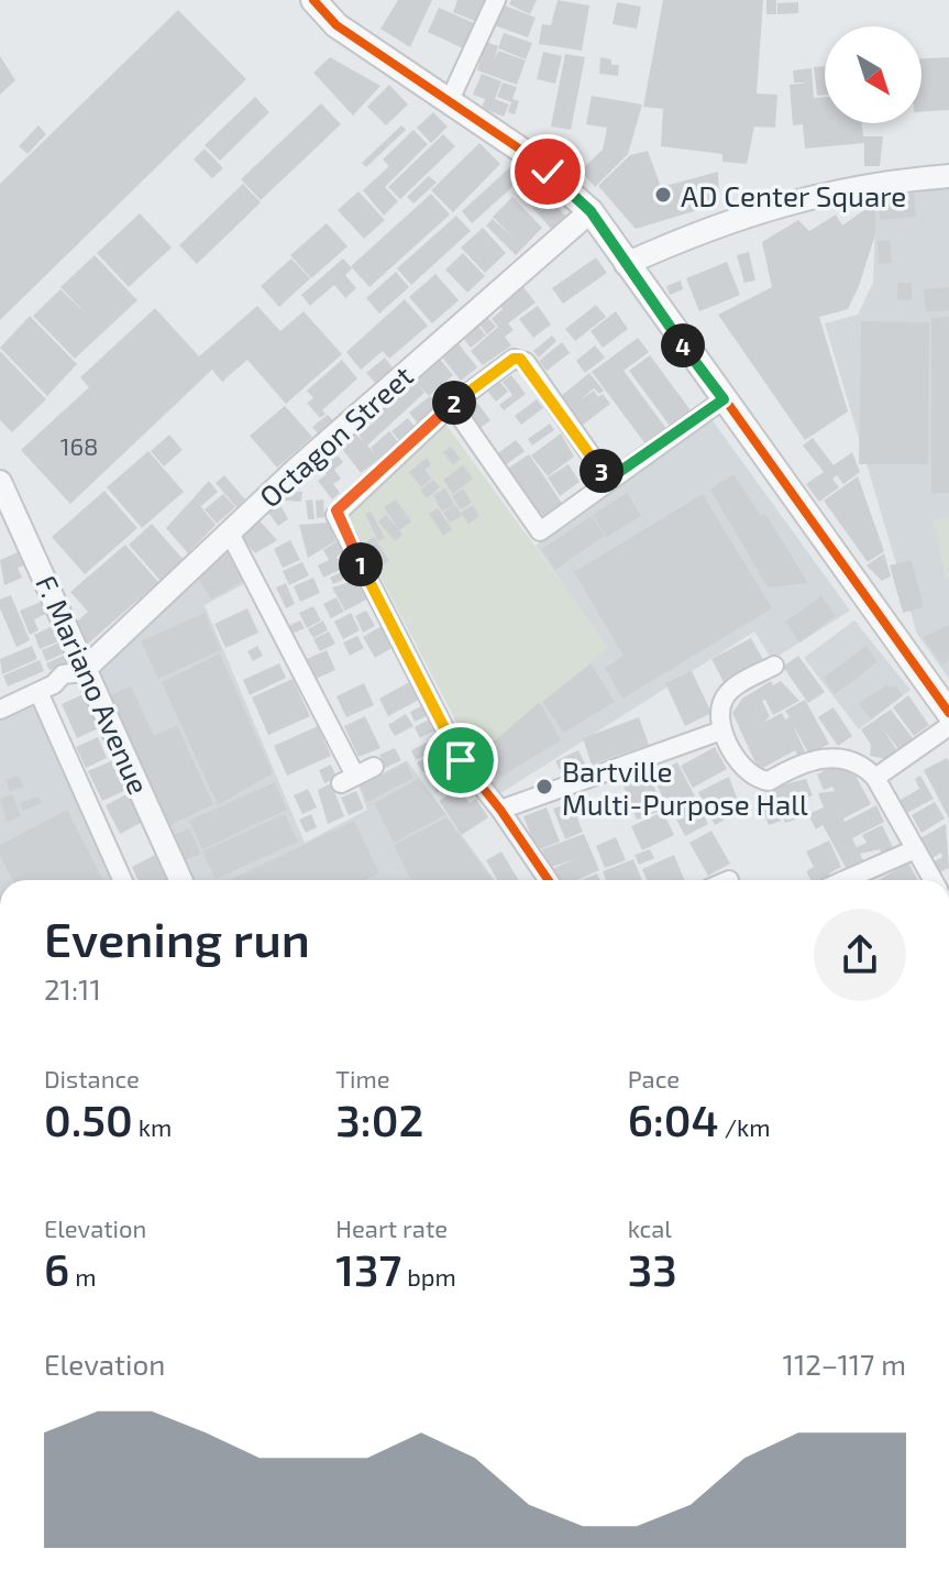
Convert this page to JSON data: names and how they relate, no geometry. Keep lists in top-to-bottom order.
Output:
{
  "streets": {
    "street": ["Octagon Street", "F. Mariano Avenue"]
  },
  "crossings": [
    ["Octagon Street", "F. Mariano Avenue"]
  ],
  "places": ["AD Center Square", "Bartville Multi-Purpose Hall"],
  "house_numbers": ["168"],
  "north": "bottom right",
  "page": {
    "pins": [
      "4",
      "2",
      "3",
      "1"
    ],
    "heading": ["Evening run", "21:11"],
    "stats": [
      ["Distance", "0.50 km"],
      ["Time", "3:02"],
      ["Pace", "6:04 /km"],
      ["Elevation", "6 m"],
      ["Heart rate", "137 bpm"],
      ["kcal", "33"]
    ],
    "chart": ["Elevation", "112–117 m"]
  }
}
